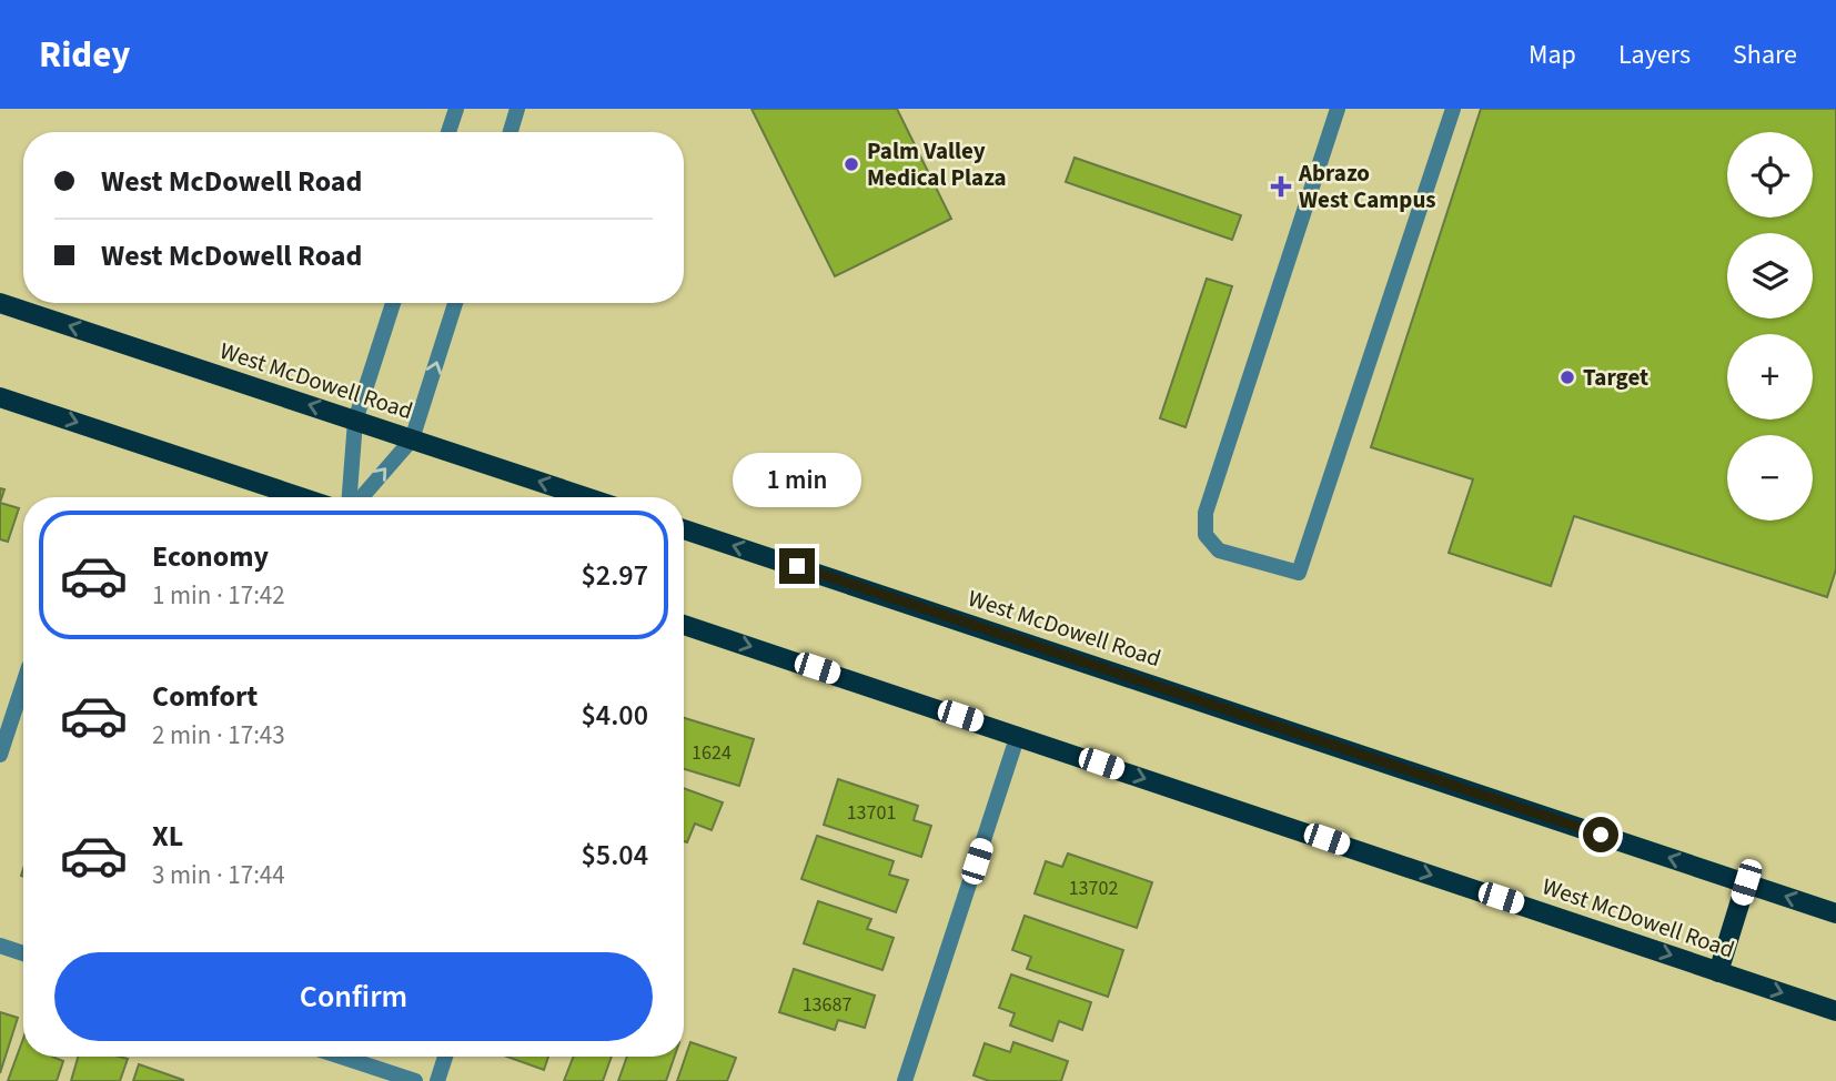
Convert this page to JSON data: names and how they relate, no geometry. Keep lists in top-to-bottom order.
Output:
{
  "streets": {
    "main road": ["West McDowell Road"]
  },
  "places": {
    "other": ["Palm Valley Medical Plaza", "Target"],
    "health": ["Abrazo West Campus"]
  },
  "house_numbers": [
    "1624",
    "13701",
    "13702",
    "13687"
  ],
  "page": {
    "header": "Ridey",
    "nav": ["Map", "Layers", "Share"],
    "map_buttons": ["+", "−"],
    "banner": ["West McDowell Road", "West McDowell Road"],
    "bubble": "1 min",
    "list": [
      {
        "name": "Economy",
        "note": "1 min · 17:42",
        "value": "$2.97"
      },
      {
        "name": "Comfort",
        "note": "2 min · 17:43",
        "value": "$4.00"
      },
      {
        "name": "XL",
        "note": "3 min · 17:44",
        "value": "$5.04"
      }
    ],
    "buttons": "Confirm"
  }
}
